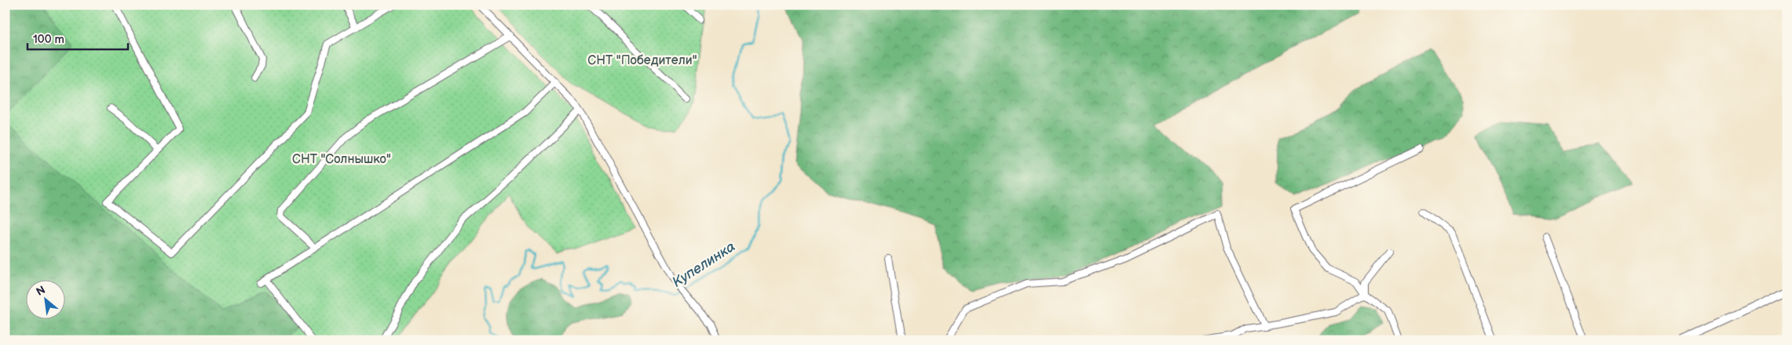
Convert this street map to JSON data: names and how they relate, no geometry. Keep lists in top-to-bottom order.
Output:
{
  "water": ["Купелинка"],
  "parks": ["СНТ \"Победители\"", "СНТ \"Солнышко\""],
  "scale_bar": "100 m",
  "north": "top left"
}
